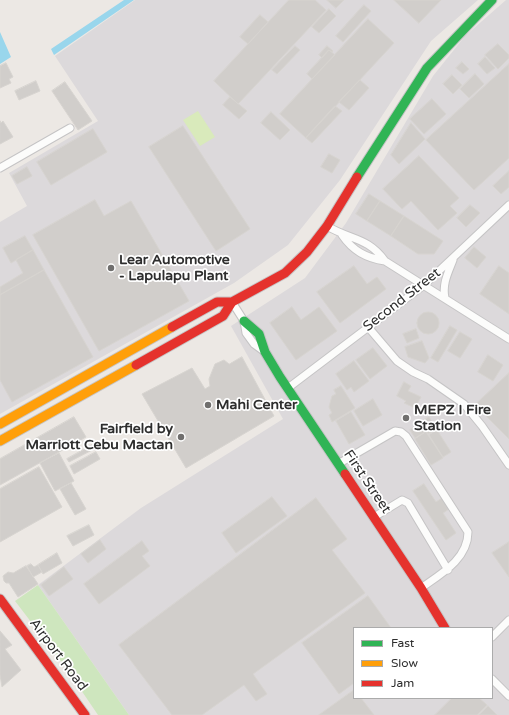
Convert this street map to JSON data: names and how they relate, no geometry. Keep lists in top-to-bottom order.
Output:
{
  "streets": {
    "main road": ["First Street", "Airport Road"],
    "street": ["Second Street"]
  },
  "crossings": [
    ["Second Street", "First Street"]
  ],
  "places": [
    "Lear Automotive - Lapulapu Plant",
    "Mahi Center",
    "MEPZ I Fire Station",
    "Fairfield by Marriott Cebu Mactan"
  ],
  "legend": ["Fast", "Slow", "Jam"]
}
